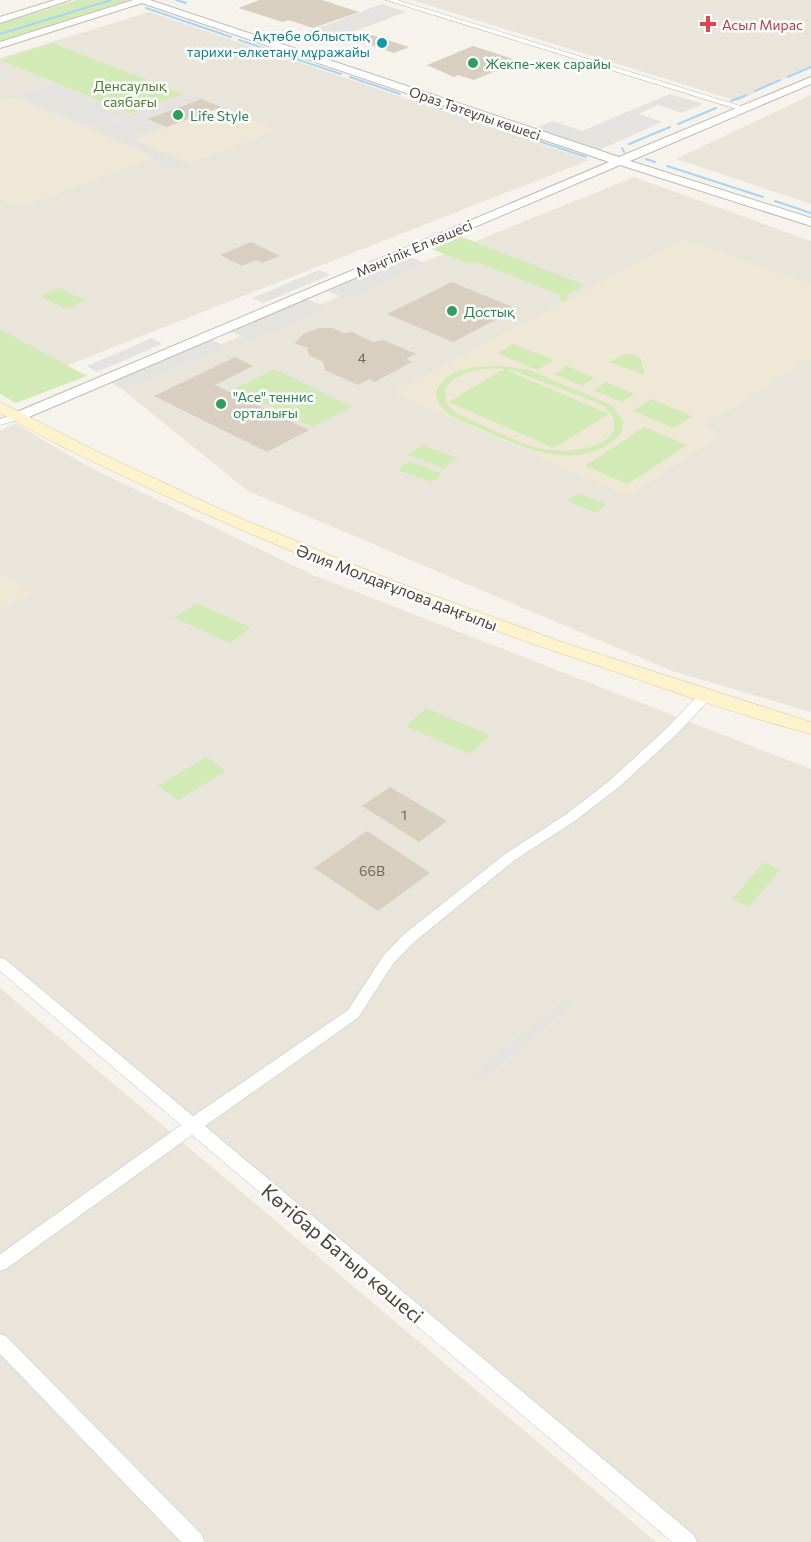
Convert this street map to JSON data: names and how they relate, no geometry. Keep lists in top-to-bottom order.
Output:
{
  "streets": {
    "main road": ["Әлия Молдағұлова даңғылы"],
    "street": ["Ораз Тәтеұлы көшесі", "Мәңгілік Ел көшесі", "Көтібар Батыр көшесі"]
  },
  "crossings": [
    ["Ораз Тәтеұлы көшесі", "Мәңгілік Ел көшесі"],
    ["Мәңгілік Ел көшесі", "Әлия Молдағұлова даңғылы"]
  ],
  "parks": ["Денсаулық саябағы"],
  "places": {
    "health": ["Асыл Мирас"],
    "other": [
      "Ақтөбе облыстық тарихи-өлкетану мұражайы",
      "Жекпе-жек сарайы",
      "Life Style",
      "Достық",
      "\"Ace\" теннис орталығы"
    ]
  },
  "house_numbers": ["4", "1", "66В"]
}
